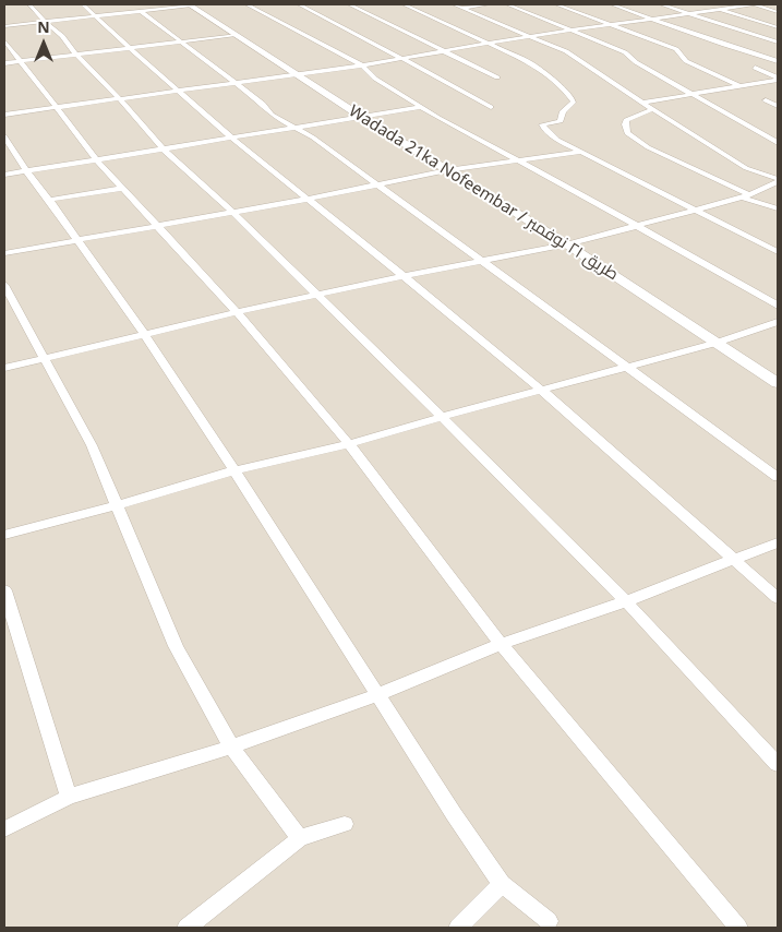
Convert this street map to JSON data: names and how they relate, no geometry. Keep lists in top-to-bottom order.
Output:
{
  "streets": {
    "street": ["Wadada 21ka Nofeembar / طريق ٢١ نوفمبر"]
  },
  "north": "top"
}
